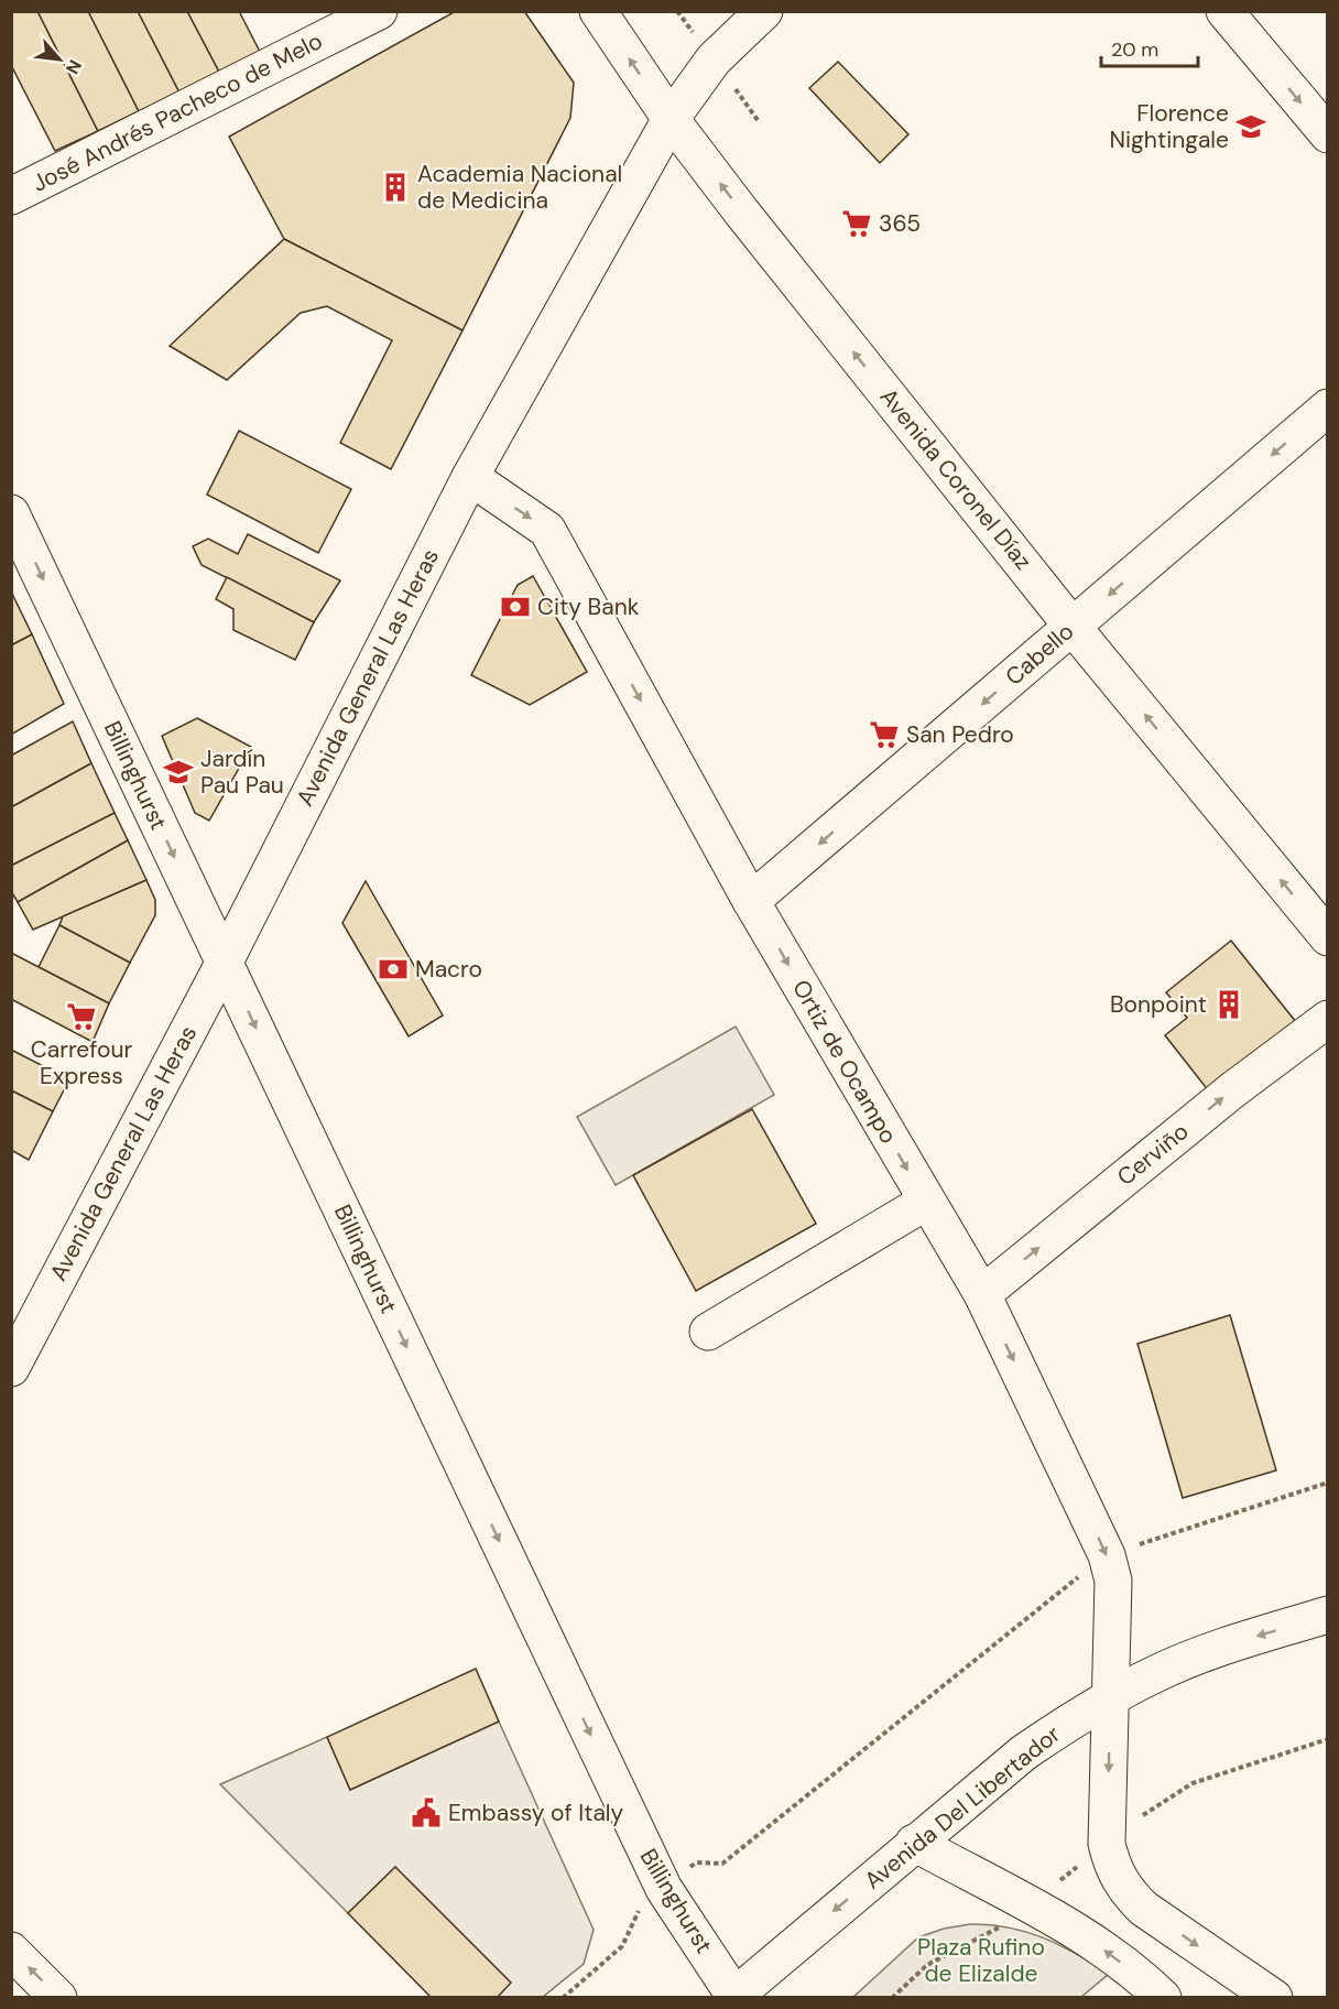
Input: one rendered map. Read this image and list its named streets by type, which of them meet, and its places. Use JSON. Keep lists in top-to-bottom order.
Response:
{
  "streets": {
    "street": [
      "José Andrés Pacheco de Melo",
      "Avenida Coronel Díaz",
      "Cabello",
      "Avenida General Las Heras",
      "Billinghurst",
      "Ortiz de Ocampo",
      "Cerviño",
      "Avenida Del Libertador"
    ]
  },
  "crossings": [
    ["Avenida Coronel Díaz", "Cabello"],
    ["Avenida Coronel Díaz", "Avenida General Las Heras"],
    ["Cabello", "Ortiz de Ocampo"],
    ["Avenida General Las Heras", "Billinghurst"],
    ["Avenida General Las Heras", "Ortiz de Ocampo"],
    ["Billinghurst", "Avenida Del Libertador"],
    ["Ortiz de Ocampo", "Cerviño"],
    ["Ortiz de Ocampo", "Avenida Del Libertador"]
  ],
  "one_way": [
    "Avenida Coronel Díaz",
    "Cabello",
    "Billinghurst",
    "Ortiz de Ocampo",
    "Cerviño",
    "Avenida Del Libertador"
  ],
  "parks": ["Plaza Rufino de Elizalde"],
  "places": {
    "school or university": ["Florence Nightingale", "Jardín Pau Pau"],
    "building": ["Academia Nacional de Medicina", "Bonpoint"],
    "supermarket": ["365", "San Pedro", "Carrefour Express"],
    "bank": ["City Bank", "Macro"],
    "public building": ["Embassy of Italy"]
  },
  "scale_bar": "20 m",
  "north": "bottom right"
}
